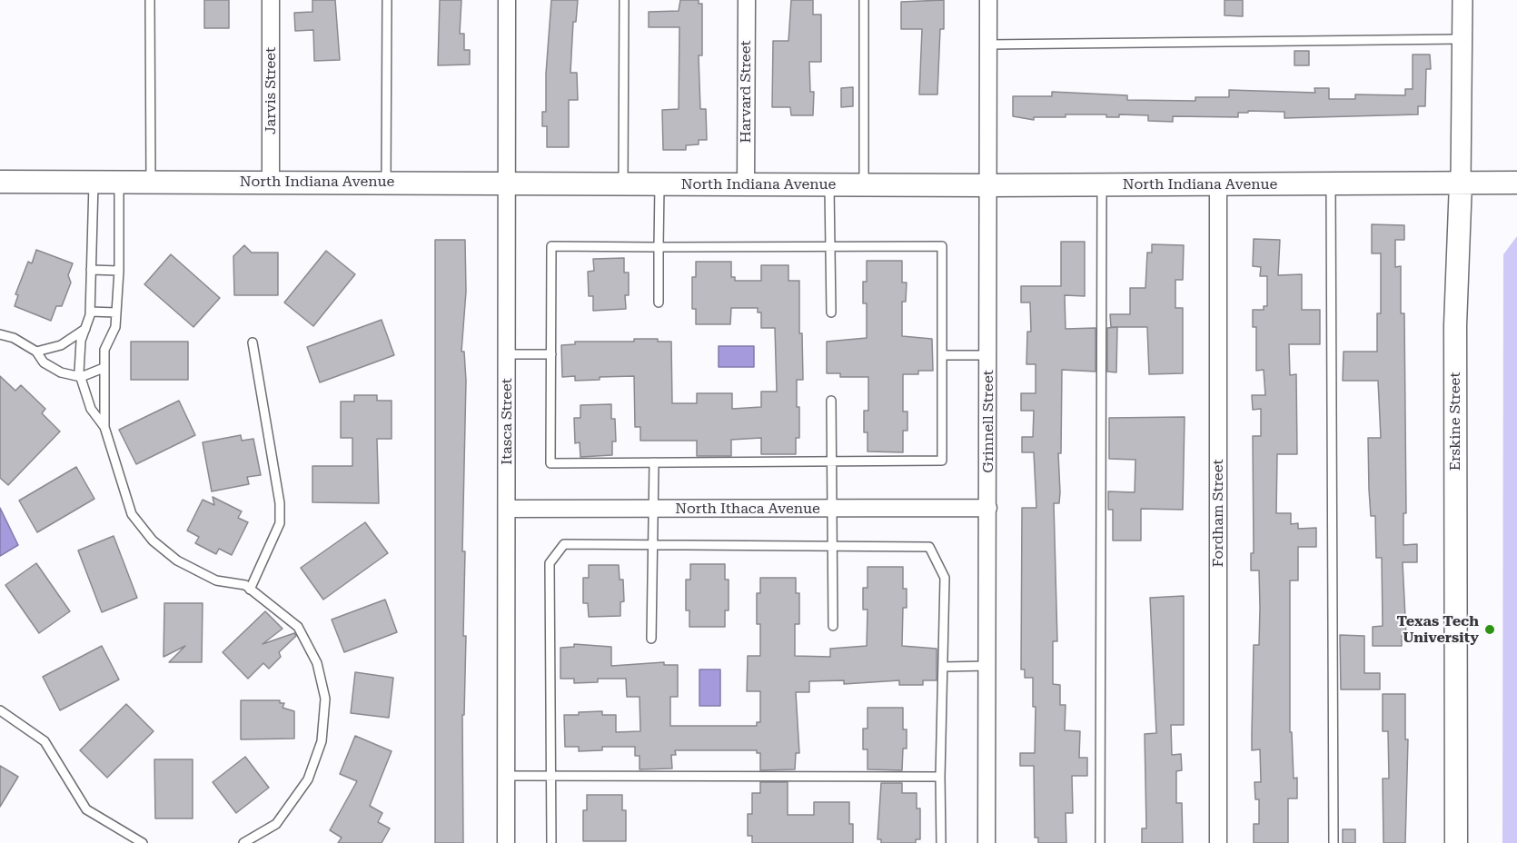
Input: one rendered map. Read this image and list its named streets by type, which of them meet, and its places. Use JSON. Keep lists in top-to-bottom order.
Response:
{
  "streets": {
    "main road": ["North Indiana Avenue", "Erskine Street"],
    "street": [
      "Jarvis Street",
      "Harvard Street",
      "Itasca Street",
      "Grinnell Street",
      "North Ithaca Avenue",
      "Fordham Street"
    ]
  },
  "crossings": [
    ["Jarvis Street", "North Indiana Avenue"],
    ["Harvard Street", "North Indiana Avenue"],
    ["North Indiana Avenue", "Itasca Street"],
    ["North Indiana Avenue", "Grinnell Street"],
    ["North Indiana Avenue", "Erskine Street"],
    ["North Indiana Avenue", "Fordham Street"],
    ["Itasca Street", "North Ithaca Avenue"],
    ["Grinnell Street", "North Ithaca Avenue"]
  ],
  "places": ["Texas Tech University"]
}
